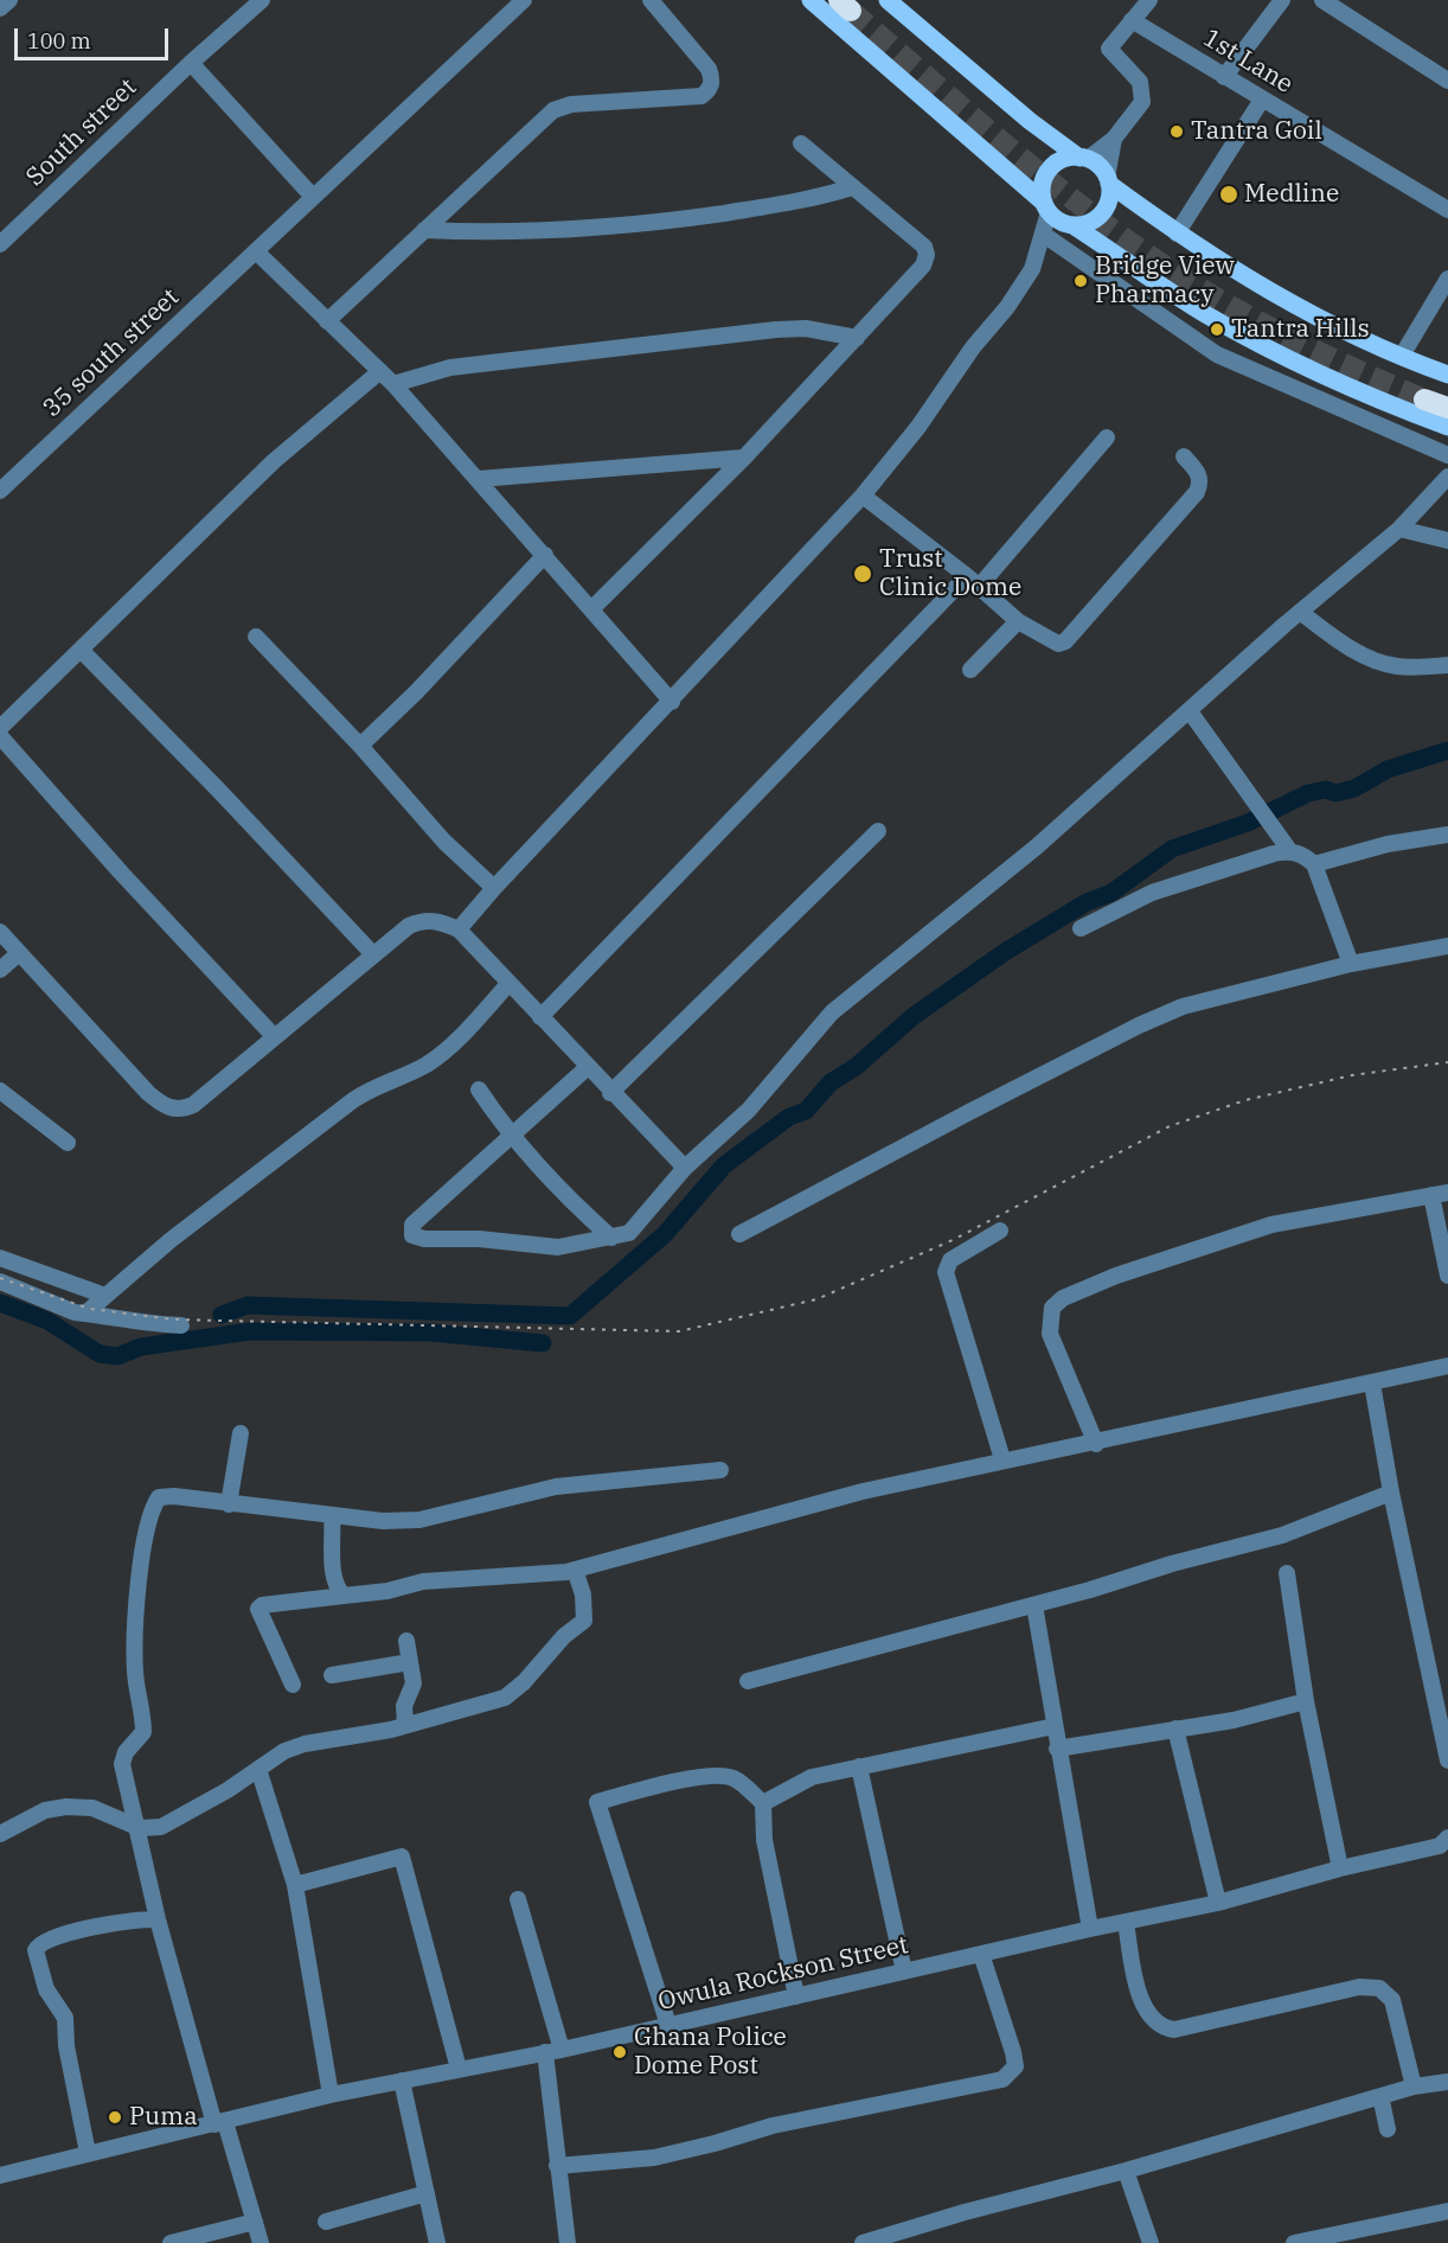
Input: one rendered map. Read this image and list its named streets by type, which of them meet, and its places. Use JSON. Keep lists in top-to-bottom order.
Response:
{
  "streets": {
    "street": [
      "1st Lane",
      "South street",
      "35 south street",
      "Owula Rockson Street"
    ]
  },
  "places": [
    "Tantra Goil",
    "Medline",
    "Bridge View Pharmacy",
    "Tantra Hills",
    "Trust Clinic Dome",
    "Ghana Police Dome Post",
    "Puma"
  ],
  "scale_bar": "100 m"
}
